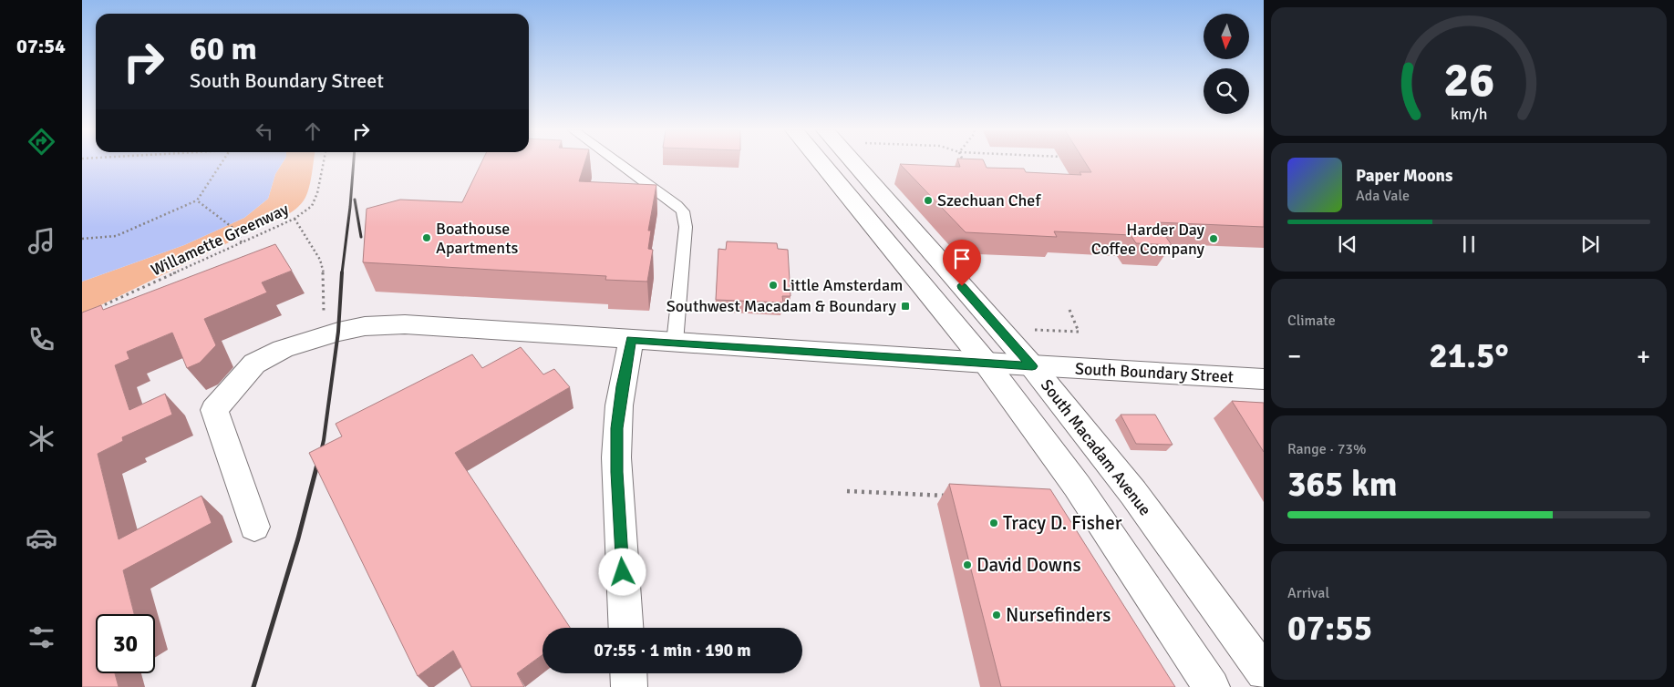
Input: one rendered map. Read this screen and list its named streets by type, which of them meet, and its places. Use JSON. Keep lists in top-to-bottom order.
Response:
{
  "streets": {
    "street": ["South Boundary Street", "South Macadam Avenue"],
    "path": ["Willamette Greenway"]
  },
  "crossings": [
    ["South Boundary Street", "South Macadam Avenue"]
  ],
  "places": {
    "other": [
      "Szechuan Chef",
      "Boathouse Apartments",
      "Harder Day Coffee Company",
      "Little Amsterdam",
      "Tracy D. Fisher",
      "David Downs",
      "Nursefinders"
    ],
    "transit": ["Southwest Macadam & Boundary"]
  },
  "north": "bottom",
  "page": {
    "tabs": "07:54",
    "turn": ["60 m", "South Boundary Street"],
    "song": ["Paper Moons", "Ada Vale"],
    "tile": [
      "Climate",
      ["Range · 73%", "365 km"],
      ["Arrival", "07:55"]
    ],
    "heat": ["−", "21.5°", "+"],
    "limit": "30",
    "trip": "07:55 · 1 min · 190 m",
    "gauge": ["26", "km/h"]
  }
}
